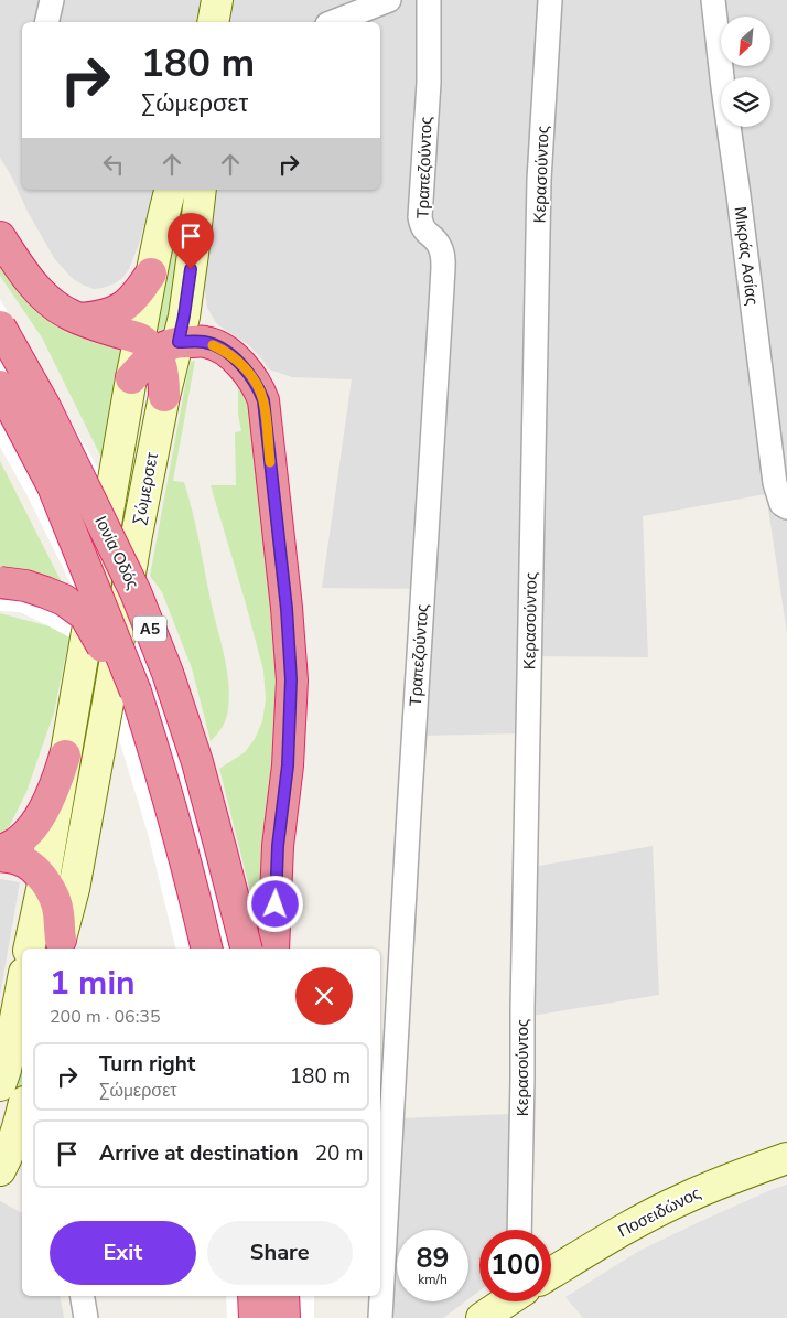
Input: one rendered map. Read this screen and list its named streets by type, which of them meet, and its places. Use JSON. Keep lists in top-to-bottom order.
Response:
{
  "streets": {
    "highway": ["Ιονία Οδός", "Α5"],
    "street": [
      "Τραπεζούντος",
      "Κερασούντος",
      "Μικράς Ασίας",
      "Σώμερσετ",
      "Ποσειδώνος"
    ]
  },
  "north": "bottom left",
  "page": {
    "turn": ["180 m", "Σώμερσετ"],
    "heading": ["1 min", "200 m · 06:35"],
    "list": [
      {
        "name": "Turn right",
        "note": "Σώμερσετ",
        "value": "180 m"
      },
      {
        "name": "Arrive at destination",
        "value": "20 m"
      }
    ],
    "buttons": ["Exit", "Share"],
    "speed": "89 km/h",
    "limit": "100"
  }
}
